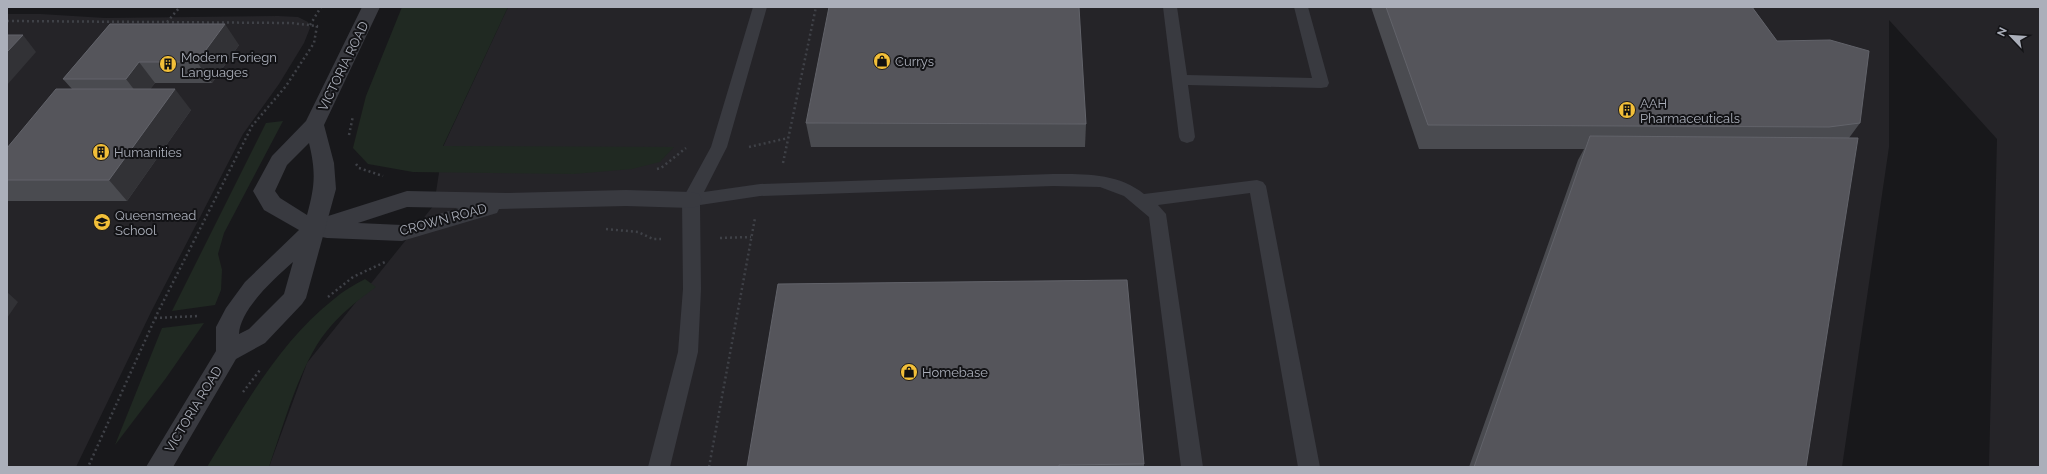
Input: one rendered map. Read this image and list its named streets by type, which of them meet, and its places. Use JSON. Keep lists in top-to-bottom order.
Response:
{
  "streets": {
    "street": ["VICTORIA ROAD", "CROWN ROAD"]
  },
  "crossings": [
    ["VICTORIA ROAD", "CROWN ROAD"]
  ],
  "places": {
    "shop": ["Currys", "Homebase"],
    "building": ["Modern Foriegn Languages", "AAH Pharmaceuticals", "Humanities"],
    "school or university": ["Queensmead School"]
  },
  "north": "top left"
}
